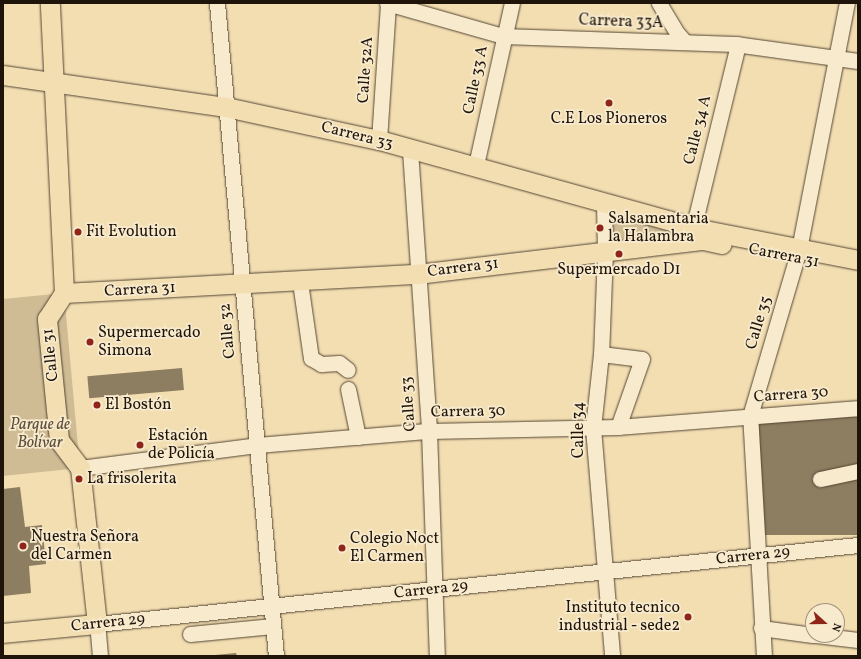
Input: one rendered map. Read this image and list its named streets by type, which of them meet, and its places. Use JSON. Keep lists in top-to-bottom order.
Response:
{
  "streets": {
    "main road": [
      "Carrera 33",
      "Carrera 31",
      "Calle 31",
      "Carrera 29"
    ],
    "street": [
      "Carrera 33A",
      "Calle 32A",
      "Calle 33 A",
      "Calle 34 A",
      "Calle 35",
      "Calle 32",
      "Carrera 30",
      "Calle 33",
      "Calle 34"
    ]
  },
  "crossings": [
    ["Carrera 33A", "Calle 32A"],
    ["Carrera 33A", "Calle 33 A"],
    ["Carrera 33A", "Calle 34 A"],
    ["Carrera 33A", "Calle 35"],
    ["Calle 32A", "Carrera 33"],
    ["Calle 33 A", "Carrera 33"],
    ["Calle 34 A", "Carrera 33"],
    ["Calle 34 A", "Carrera 31"],
    ["Carrera 33", "Carrera 31"],
    ["Carrera 33", "Calle 32"],
    ["Carrera 33", "Calle 33"],
    ["Carrera 33", "Calle 34"],
    ["Carrera 31", "Calle 35"],
    ["Carrera 31", "Calle 32"],
    ["Carrera 31", "Calle 31"],
    ["Carrera 31", "Calle 33"],
    ["Carrera 31", "Calle 34"],
    ["Calle 35", "Carrera 30"],
    ["Calle 35", "Carrera 29"],
    ["Calle 32", "Carrera 30"],
    ["Calle 32", "Carrera 29"],
    ["Calle 31", "Carrera 30"],
    ["Carrera 30", "Calle 33"],
    ["Carrera 30", "Calle 34"],
    ["Calle 33", "Carrera 29"],
    ["Calle 34", "Carrera 29"]
  ],
  "parks": ["Parque de Bolívar"],
  "places": [
    "C.E Los Pioneros",
    "Salsamentaria la Halambra",
    "Fit Evolution",
    "Supermercado D1",
    "Supermercado Simona",
    "El Bostón",
    "Estación de Policía",
    "La frisolerita",
    "Nuestra Señora del Carmen",
    "Colegio Noct El Carmen",
    "Instituto tecnico industrial - sede2"
  ],
  "north": "right"
}
